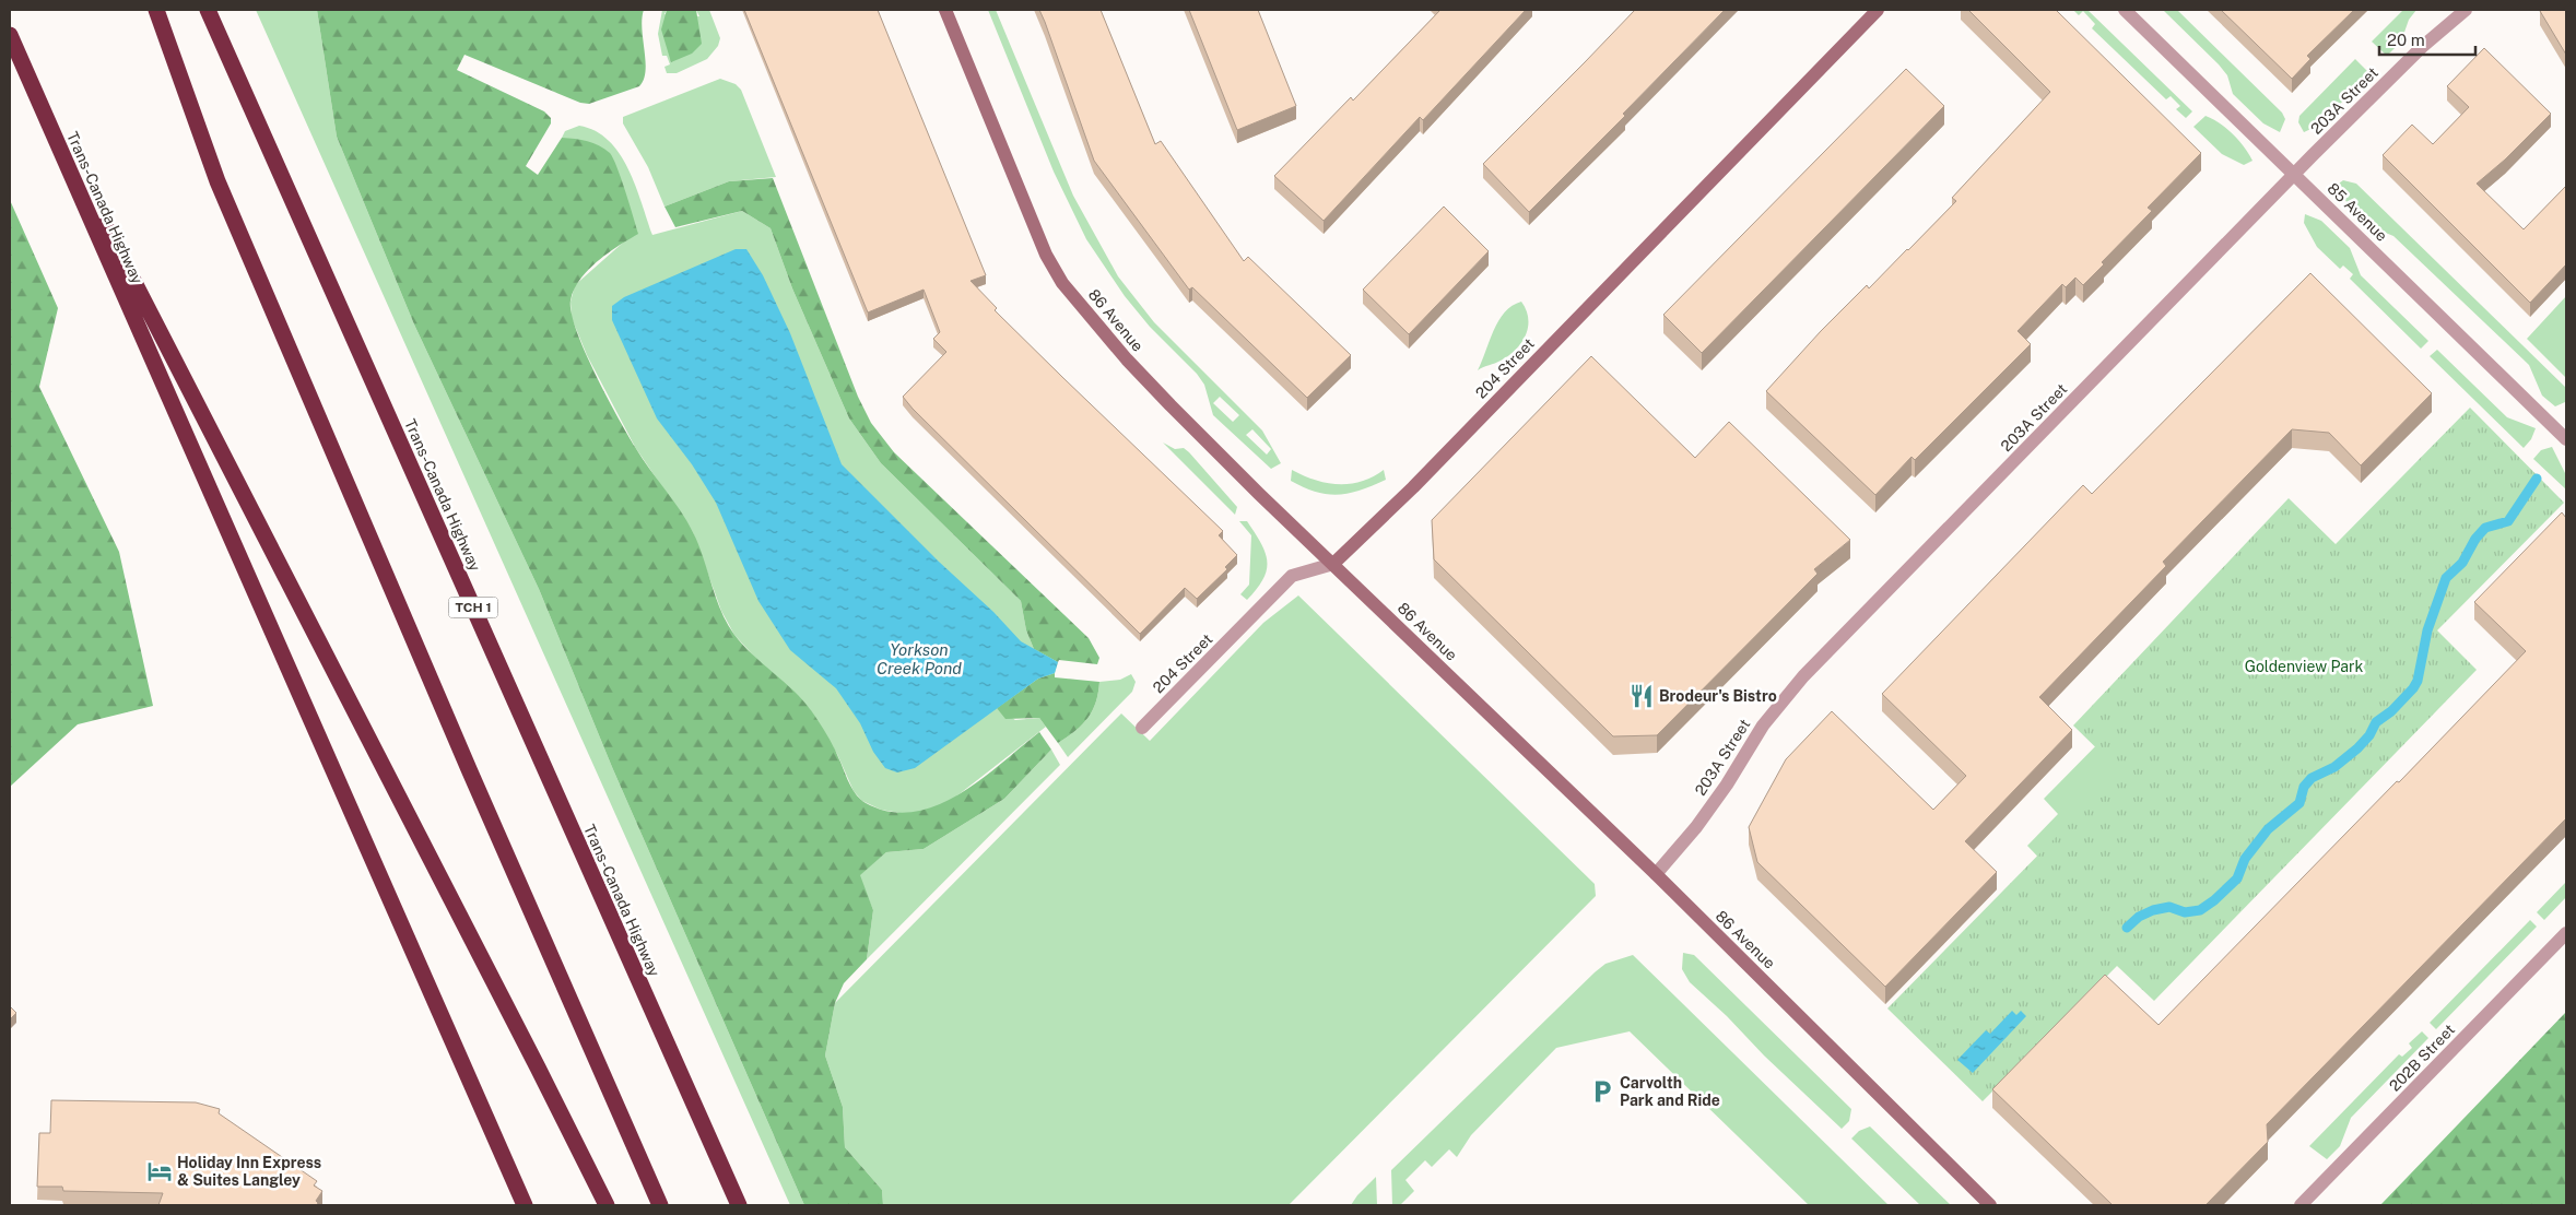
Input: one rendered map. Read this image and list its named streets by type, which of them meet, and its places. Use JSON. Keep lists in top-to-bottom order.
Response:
{
  "streets": {
    "highway": ["Trans-Canada Highway", "TCH 1"],
    "street": [
      "203A Street",
      "85 Avenue",
      "86 Avenue",
      "204 Street",
      "202B Street"
    ]
  },
  "crossings": [
    ["203A Street", "85 Avenue"],
    ["203A Street", "86 Avenue"],
    ["86 Avenue", "204 Street"]
  ],
  "water": ["Yorkson Creek Pond"],
  "parks": ["Goldenview Park"],
  "places": {
    "restaurant": ["Brodeur's Bistro"],
    "parking": ["Carvolth Park and Ride"],
    "hotel": ["Holiday Inn Express & Suites Langley"]
  },
  "scale_bar": "20 m"
}
